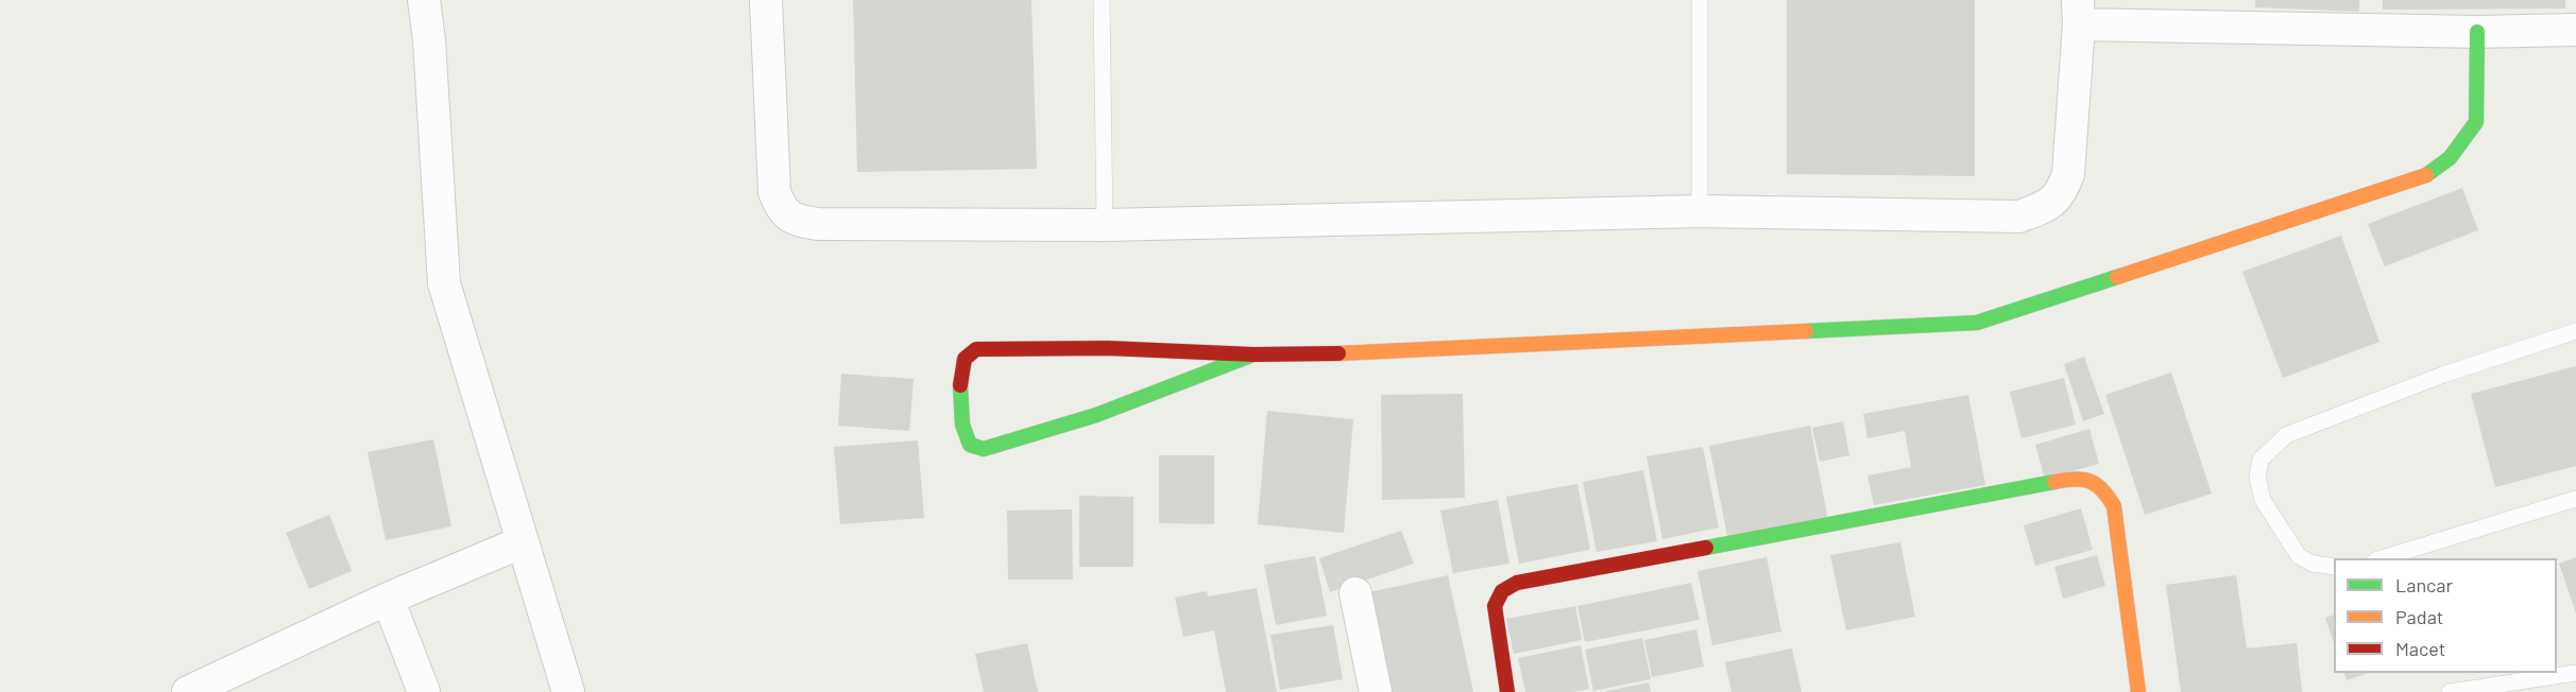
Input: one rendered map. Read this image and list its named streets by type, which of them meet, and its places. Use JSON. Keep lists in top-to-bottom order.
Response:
{
  "legend": ["Lancar", "Padat", "Macet"]
}
